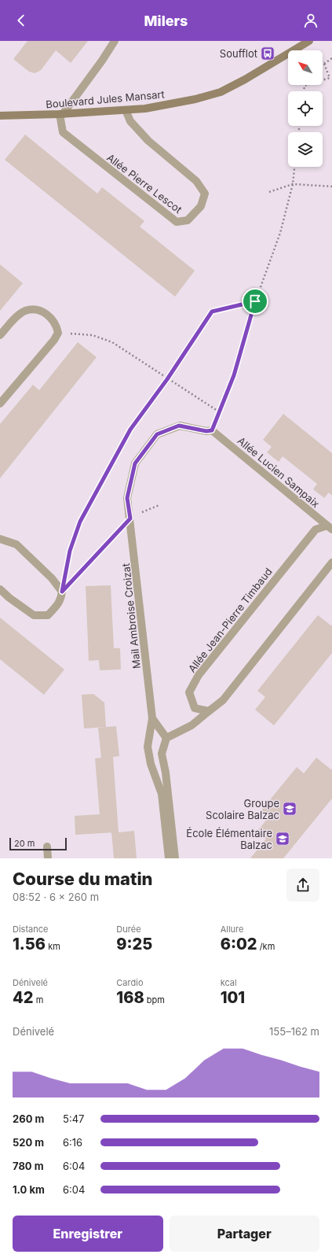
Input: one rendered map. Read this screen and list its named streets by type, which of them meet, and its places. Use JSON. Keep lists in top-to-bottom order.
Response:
{
  "streets": {
    "street": [
      "Boulevard Jules Mansart",
      "Allée Pierre Lescot",
      "Allée Lucien Sampaix",
      "Mail Ambroise Croizat",
      "Allée Jean-Pierre Timbaud"
    ]
  },
  "crossings": [
    ["Boulevard Jules Mansart", "Allée Pierre Lescot"],
    ["Allée Lucien Sampaix", "Mail Ambroise Croizat"],
    ["Allée Lucien Sampaix", "Allée Jean-Pierre Timbaud"]
  ],
  "places": {
    "bus stop": ["Soufflot"],
    "school or university": ["Groupe Scolaire Balzac", "École Élémentaire Balzac"]
  },
  "scale_bar": "20 m",
  "north": "top left",
  "page": {
    "header": "Milers",
    "scale": "20 m",
    "heading": ["Course du matin", "08:52 · 6 × 260 m"],
    "stats": [
      ["Distance", "1.56 km"],
      ["Durée", "9:25"],
      ["Allure", "6:02 /km"],
      ["Dénivelé", "42 m"],
      ["Cardio", "168 bpm"],
      ["kcal", "101"]
    ],
    "chart": ["Dénivelé", "155–162 m"],
    "list": [
      {
        "name": "260 m",
        "note": "5:47"
      },
      {
        "name": "520 m",
        "note": "6:16"
      },
      {
        "name": "780 m",
        "note": "6:04"
      },
      {
        "name": "1.0 km",
        "note": "6:04"
      }
    ],
    "buttons": ["Enregistrer", "Partager"]
  }
}
